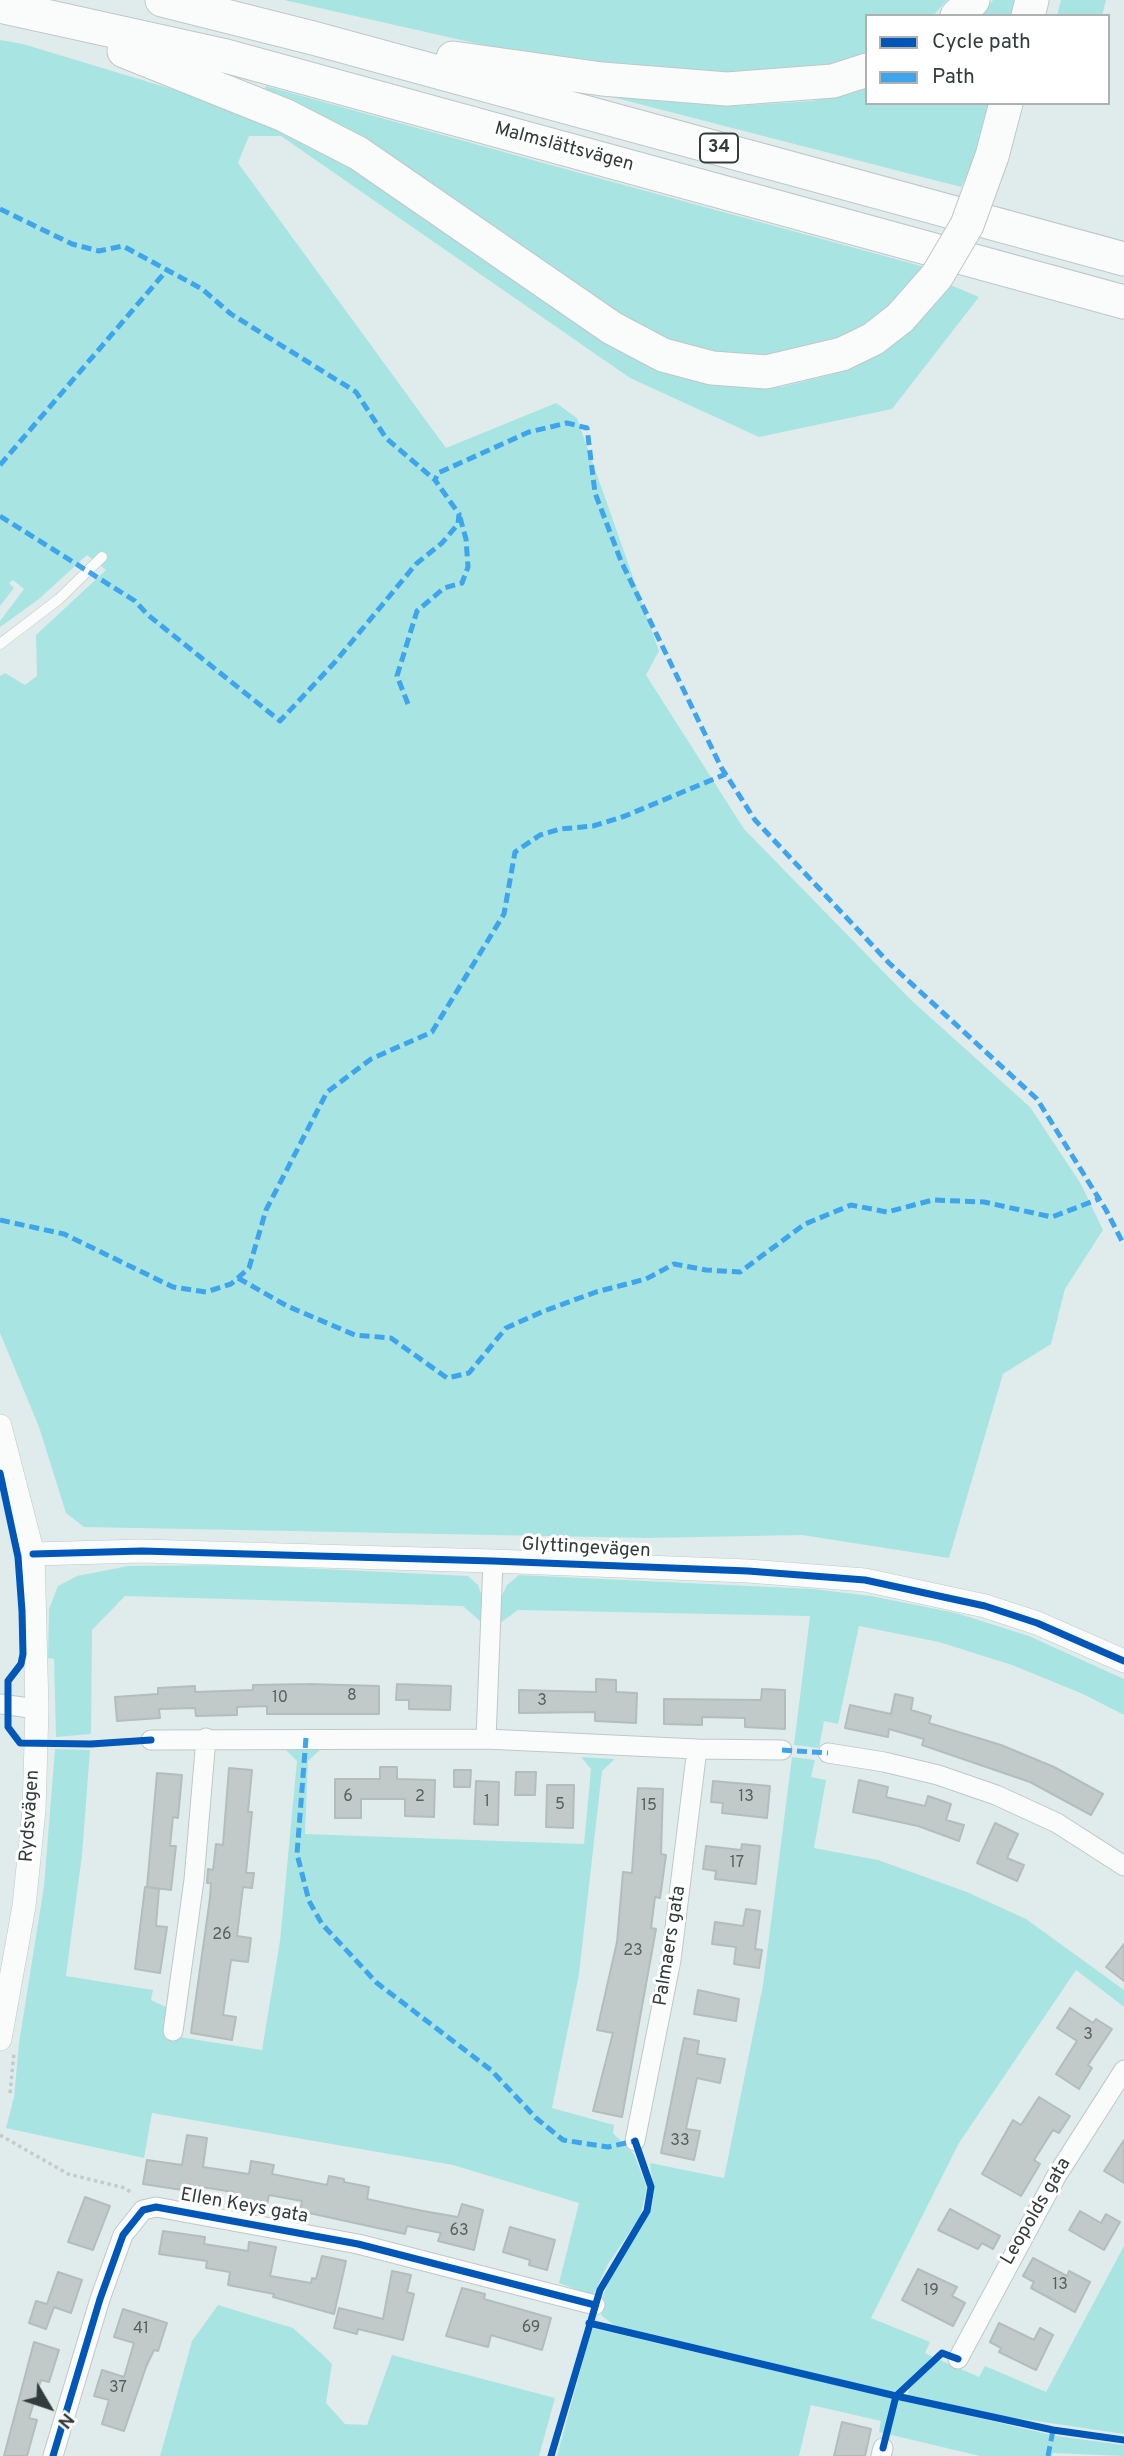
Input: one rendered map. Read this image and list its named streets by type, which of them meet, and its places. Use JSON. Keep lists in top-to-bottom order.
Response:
{
  "streets": {
    "highway": ["Malmslättsvägen", "34"],
    "street": [
      "Glyttingevägen",
      "Rydsvägen",
      "Palmaers gata",
      "Ellen Keys gata",
      "Leopolds gata"
    ]
  },
  "crossings": [
    ["Glyttingevägen", "Rydsvägen"]
  ],
  "house_numbers": [
    "8",
    "10",
    "3",
    "6",
    "2",
    "13",
    "1",
    "5",
    "15",
    "17",
    "26",
    "23",
    "3",
    "33",
    "63",
    "13",
    "19",
    "69",
    "41",
    "37"
  ],
  "legend": ["Cycle path", "Path"],
  "north": "bottom right"
}
